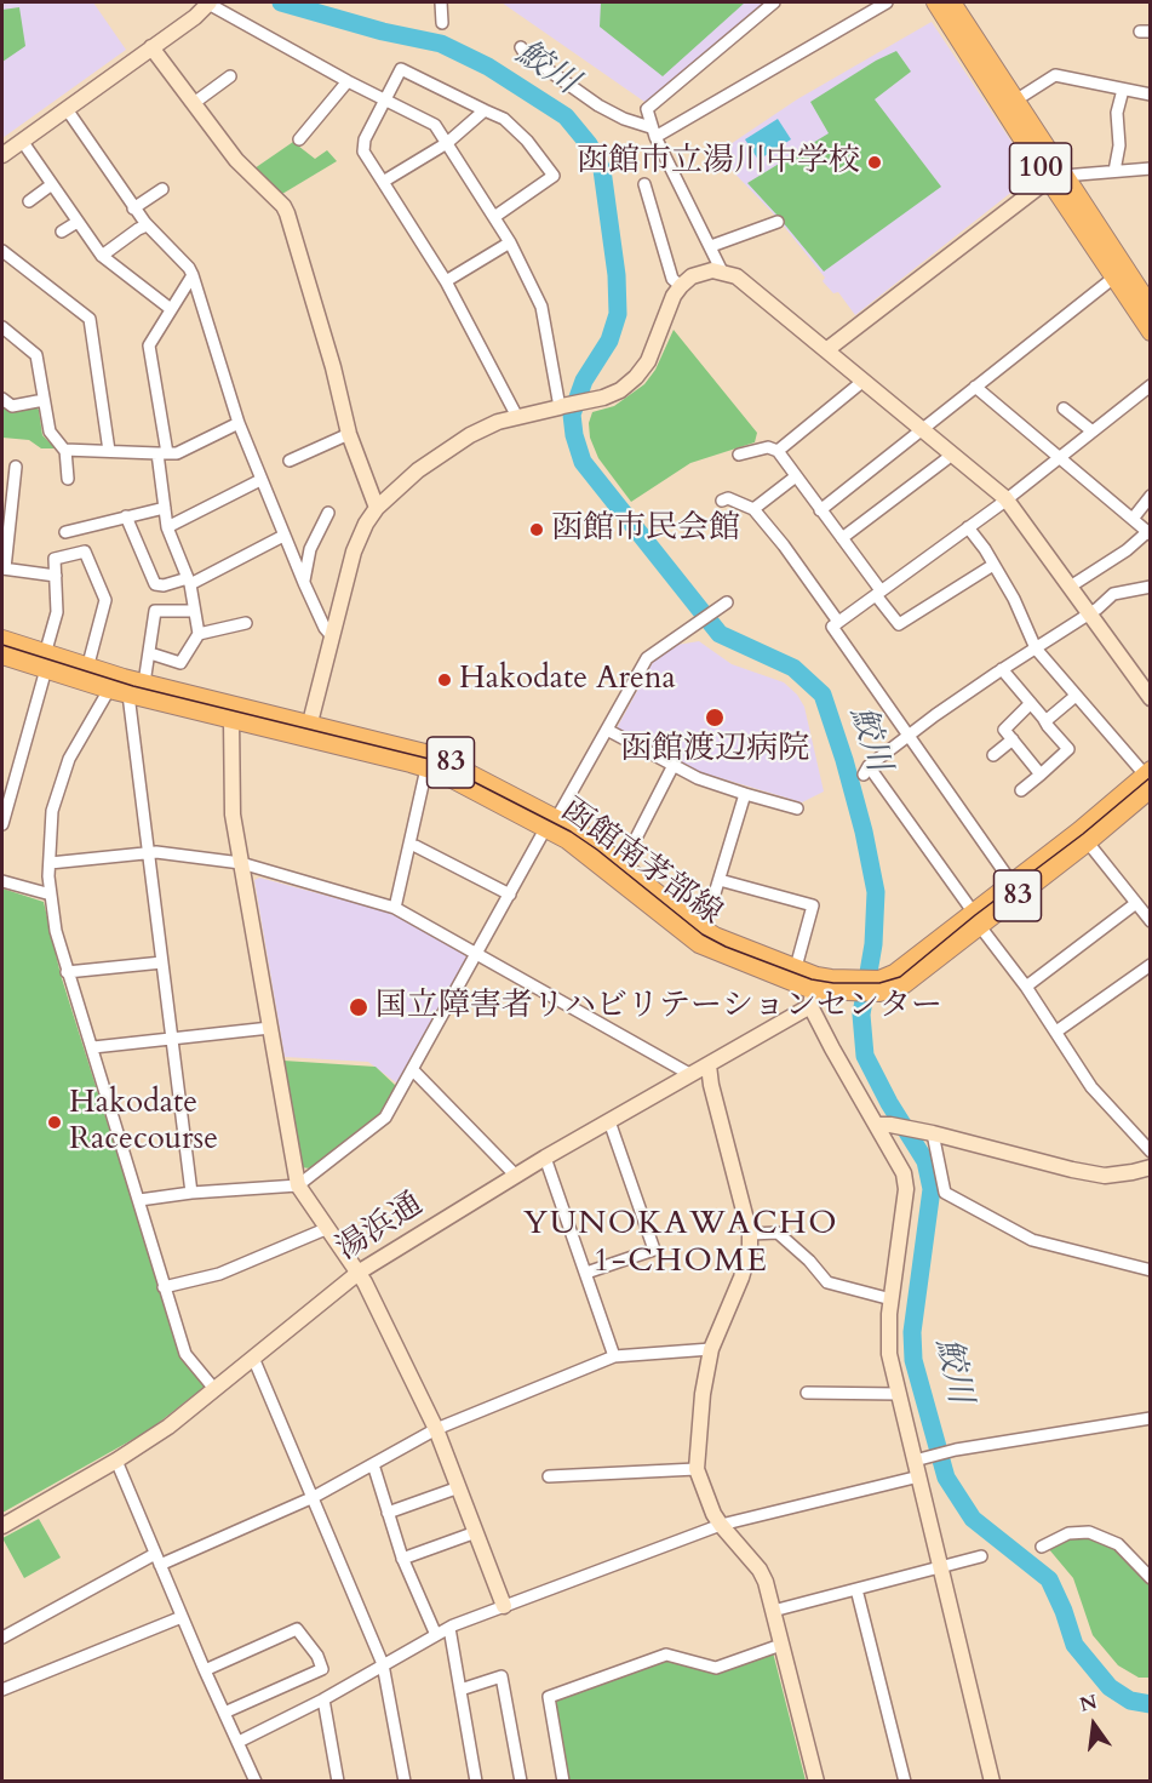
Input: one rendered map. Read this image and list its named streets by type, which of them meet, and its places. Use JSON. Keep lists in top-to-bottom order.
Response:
{
  "streets": {
    "main road": ["100", "83", "函館南茅部線"],
    "street": ["湯浜通"]
  },
  "crossings": [
    ["83", "函館南茅部線"],
    ["83", "湯浜通"],
    ["函館南茅部線", "湯浜通"]
  ],
  "districts": ["YUNOKAWACHO 1-CHOME"],
  "water": ["鮫川"],
  "places": [
    "函館市立湯川中学校",
    "函館市民会館",
    "Hakodate Arena",
    "函館渡辺病院",
    "国立障害者リハビリテーションセンター",
    "Hakodate Racecourse"
  ],
  "north": "top"
}
